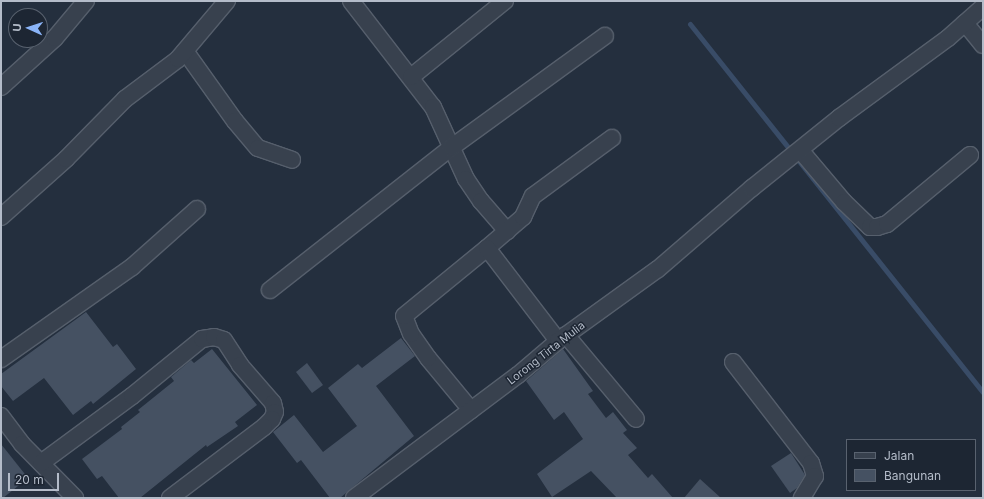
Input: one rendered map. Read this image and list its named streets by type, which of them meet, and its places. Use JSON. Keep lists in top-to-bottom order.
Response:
{
  "streets": {
    "street": ["Lorong Tirta Mulia"]
  },
  "legend": ["Jalan", "Bangunan"],
  "scale_bar": "20 m",
  "north": "left"
}
